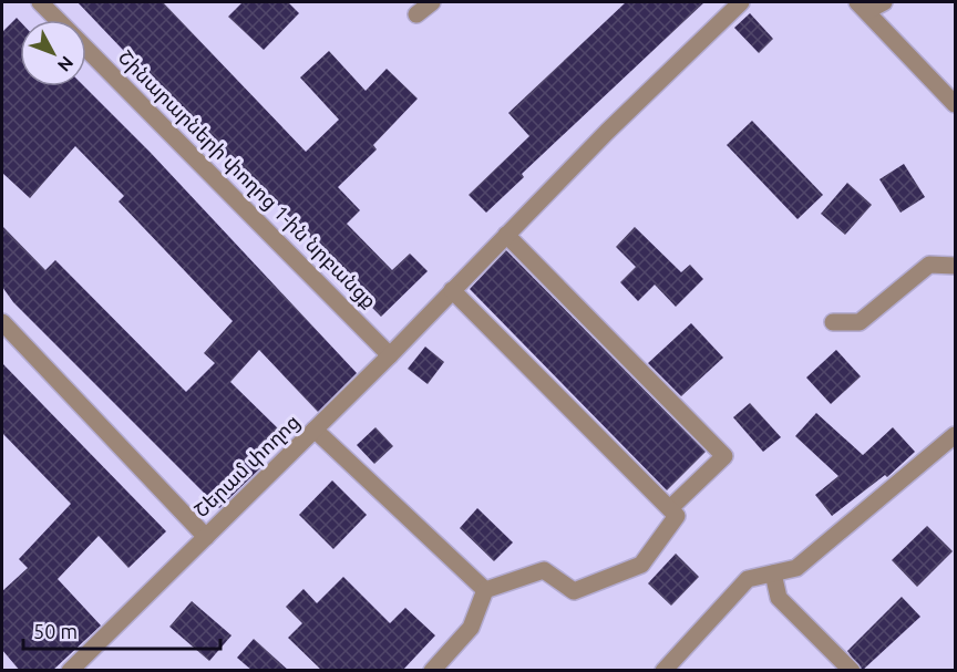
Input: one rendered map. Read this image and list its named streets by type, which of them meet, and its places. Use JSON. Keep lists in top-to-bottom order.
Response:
{
  "streets": {
    "street": ["Շինարարների փողոց 1-ին նրբանցք", "Շերամ փողոց"]
  },
  "crossings": [
    ["Շինարարների փողոց 1-ին նրբանցք", "Շերամ փողոց"]
  ],
  "scale_bar": "50 m",
  "north": "bottom right"
}
